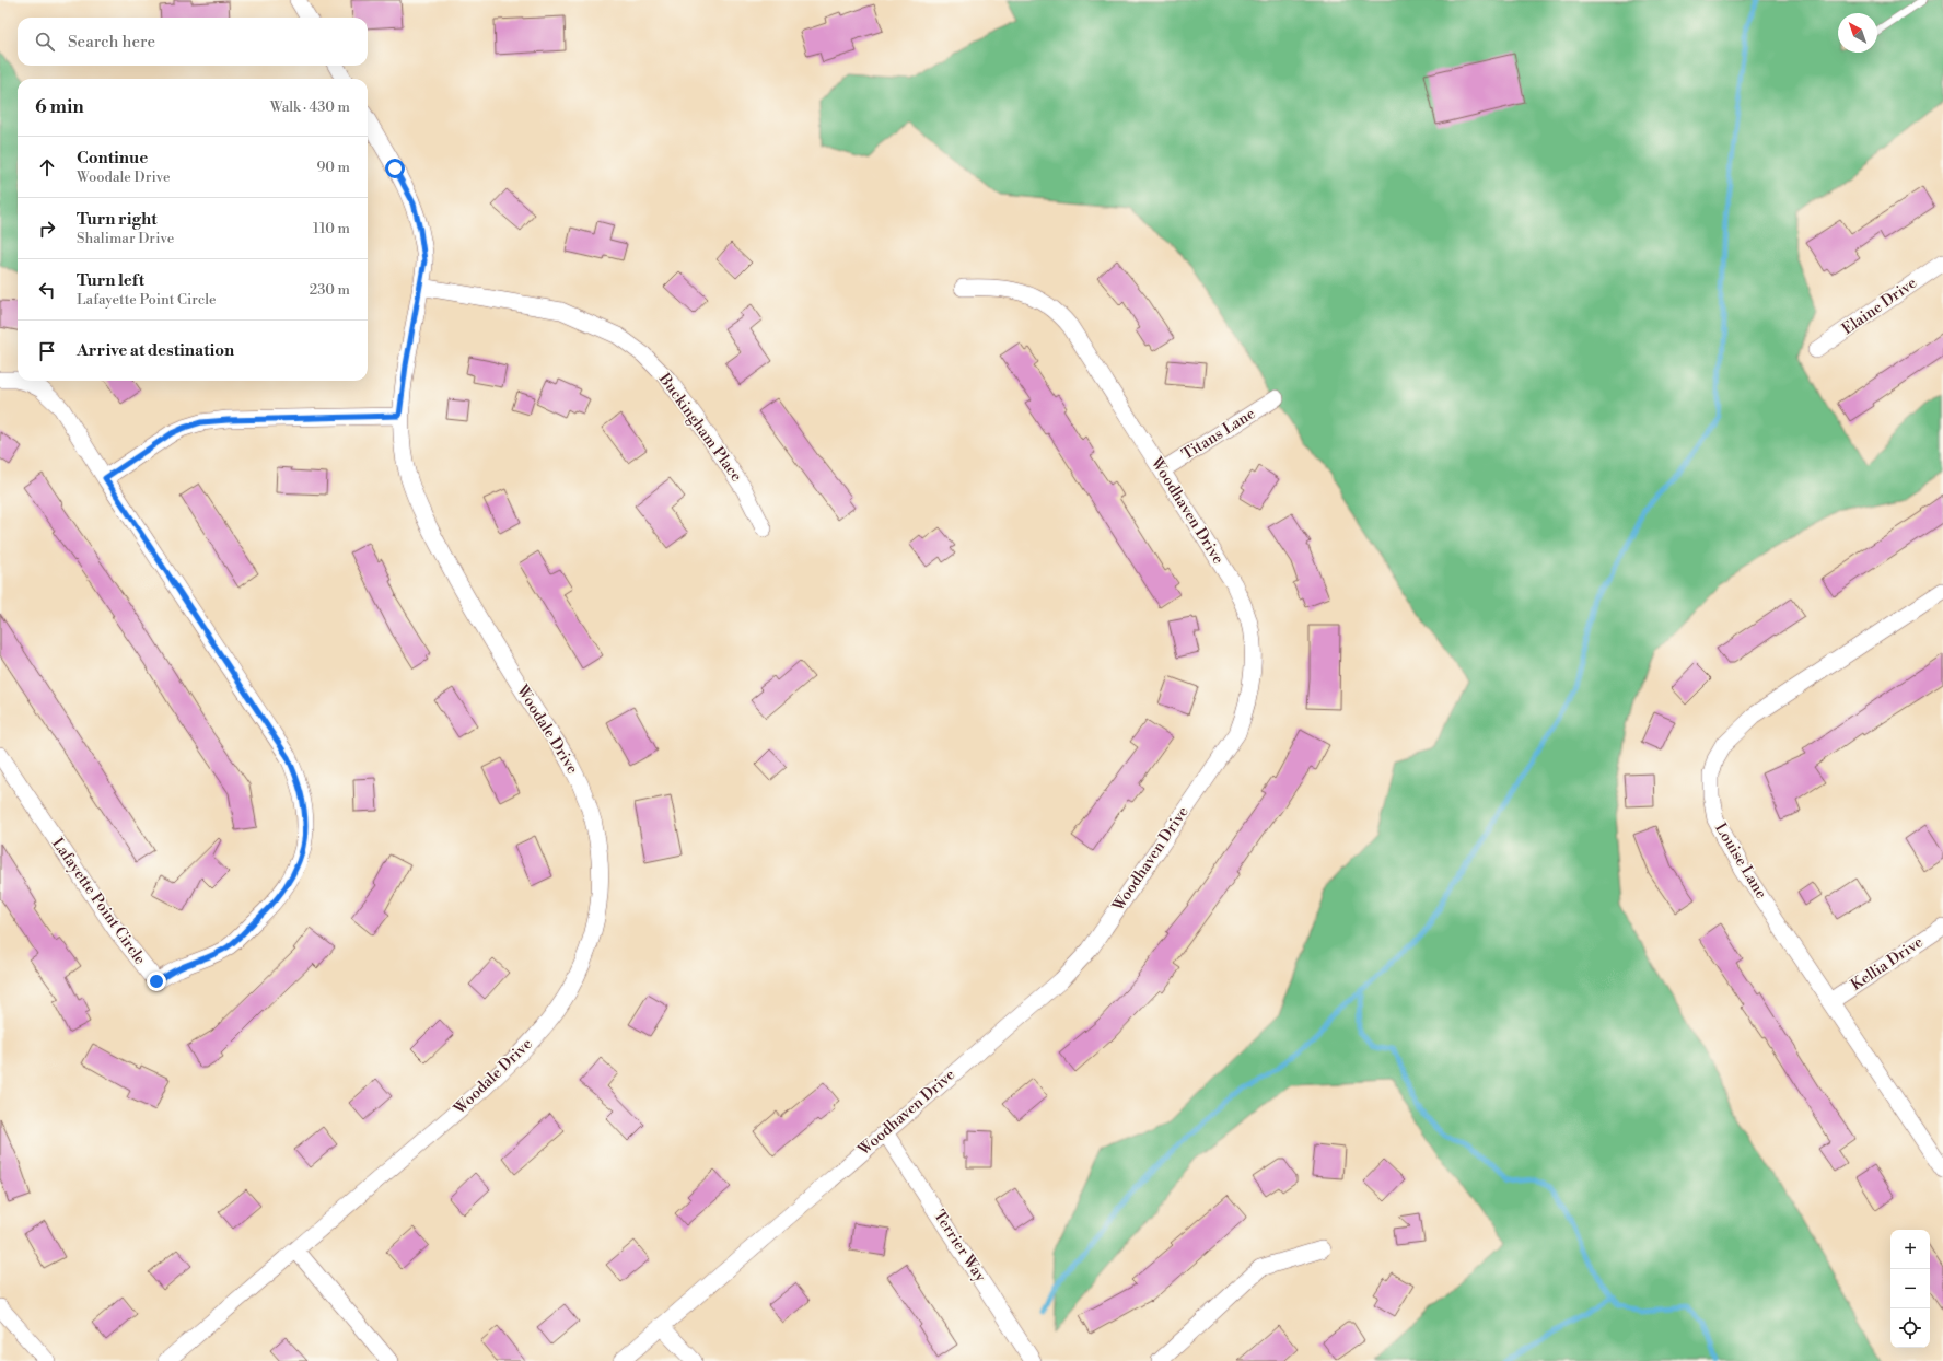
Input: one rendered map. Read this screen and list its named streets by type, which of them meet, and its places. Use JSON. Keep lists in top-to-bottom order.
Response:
{
  "streets": {
    "street": [
      "Elaine Drive",
      "Buckingham Place",
      "Titans Lane",
      "Woodhaven Drive",
      "Woodale Drive",
      "Louise Lane",
      "Lafayette Point Circle",
      "Kellia Drive",
      "Terrier Way"
    ]
  },
  "crossings": [
    ["Buckingham Place", "Woodale Drive"],
    ["Titans Lane", "Woodhaven Drive"],
    ["Woodhaven Drive", "Terrier Way"],
    ["Louise Lane", "Kellia Drive"]
  ],
  "north": "top left",
  "page": {
    "search": "Search here",
    "heading": ["6 min", "Walk · 430 m"],
    "list": [
      ["Continue", "Woodale Drive", "90 m"],
      ["Turn right", "Shalimar Drive", "110 m"],
      ["Turn left", "Lafayette Point Circle", "230 m"],
      "Arrive at destination"
    ],
    "map_buttons": ["+", "−"]
  }
}
